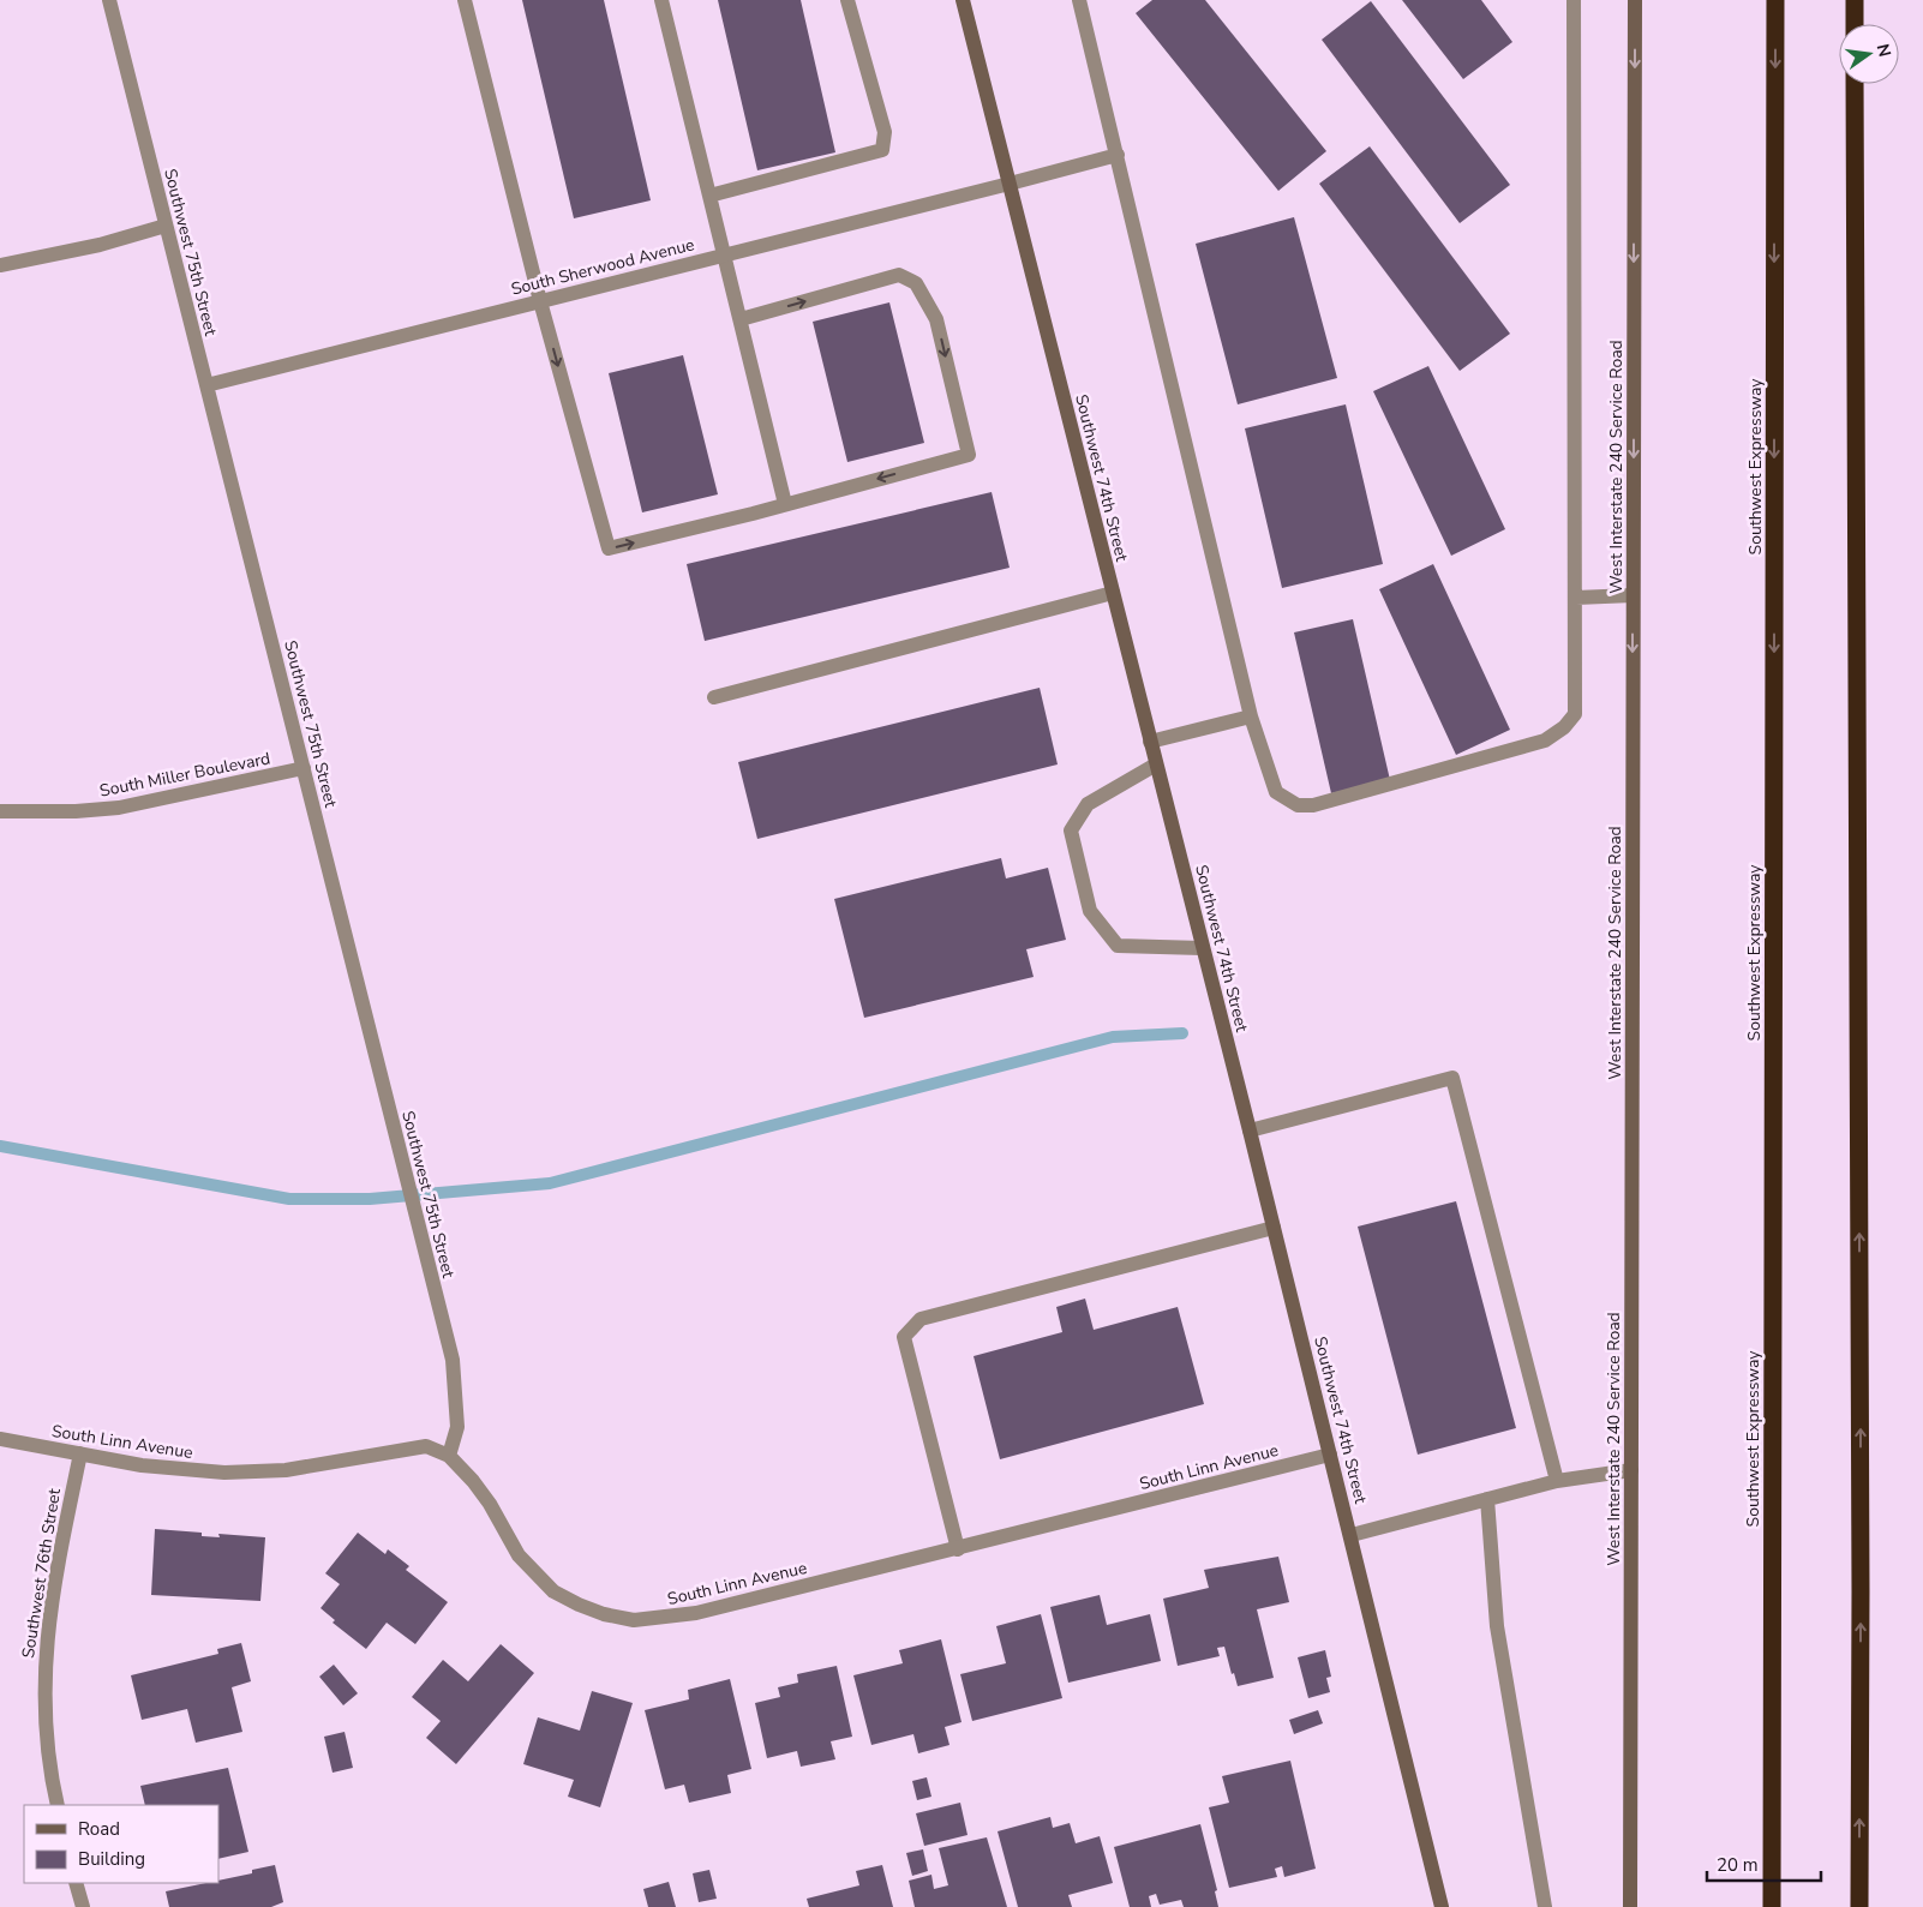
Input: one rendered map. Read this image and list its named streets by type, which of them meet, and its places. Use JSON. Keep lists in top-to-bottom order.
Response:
{
  "streets": {
    "highway": ["Southwest Expressway"],
    "main road": ["West Interstate 240 Service Road", "Southwest 74th Street"],
    "street": [
      "Southwest 75th Street",
      "South Sherwood Avenue",
      "South Miller Boulevard",
      "South Linn Avenue",
      "Southwest 76th Street"
    ]
  },
  "crossings": [
    ["Southwest 75th Street", "South Sherwood Avenue"],
    ["Southwest 75th Street", "South Miller Boulevard"],
    ["Southwest 75th Street", "South Linn Avenue"],
    ["South Sherwood Avenue", "Southwest 74th Street"],
    ["Southwest 74th Street", "South Linn Avenue"],
    ["South Linn Avenue", "Southwest 76th Street"]
  ],
  "one_way": ["West Interstate 240 Service Road"],
  "legend": ["Road", "Building"],
  "scale_bar": "20 m",
  "north": "right"
}
